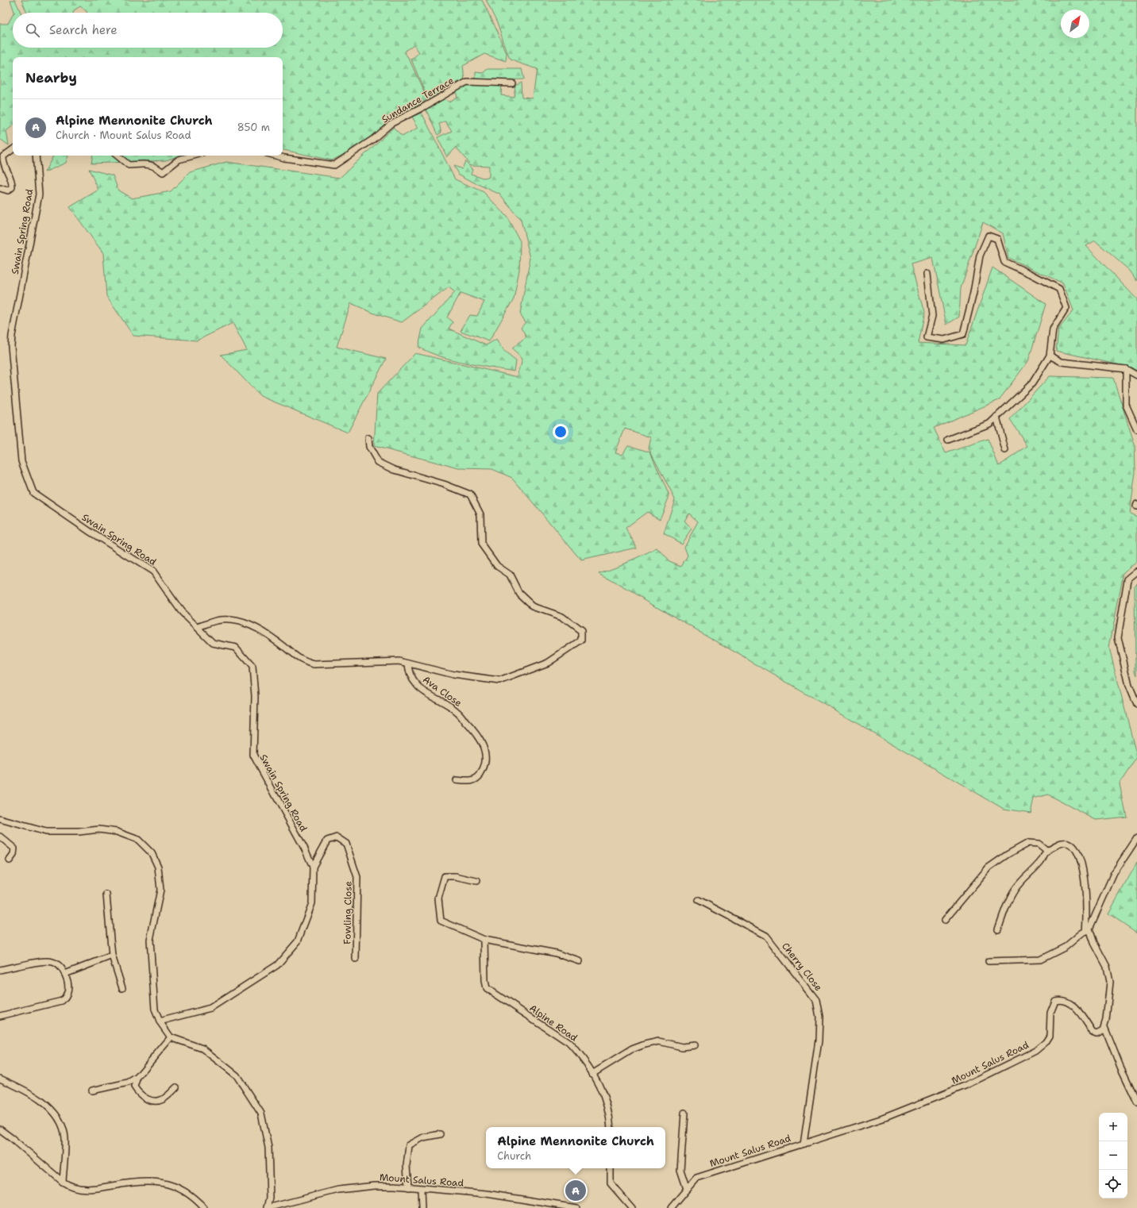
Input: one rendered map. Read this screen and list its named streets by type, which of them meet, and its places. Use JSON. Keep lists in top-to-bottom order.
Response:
{
  "streets": {
    "street": [
      "Sundance Terrace",
      "Swain Spring Road",
      "Ava Close",
      "Fowling Close",
      "Cherry Close",
      "Alpine Road",
      "Mount Salus Road"
    ]
  },
  "crossings": [
    ["Swain Spring Road", "Fowling Close"],
    ["Cherry Close", "Mount Salus Road"]
  ],
  "north": "top right",
  "page": {
    "search": "Search here",
    "heading": "Nearby",
    "list": [
      {
        "mark": "A",
        "name": "Alpine Mennonite Church",
        "note": "Church · Mount Salus Road",
        "value": "850 m"
      }
    ],
    "map_buttons": ["+", "−"],
    "popup": ["Alpine Mennonite Church", "Church"],
    "pins": "A"
  }
}
